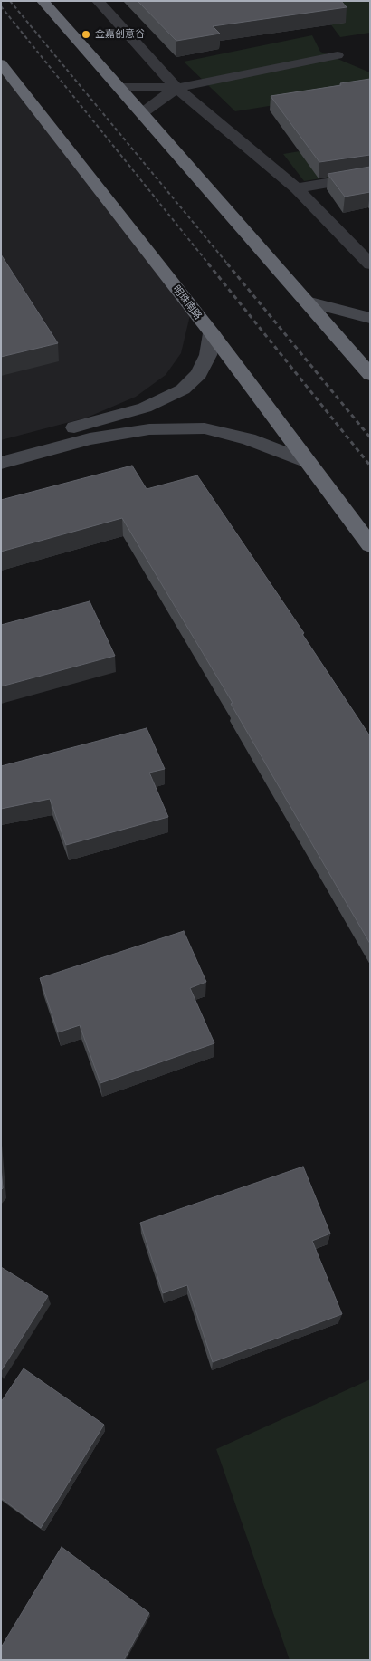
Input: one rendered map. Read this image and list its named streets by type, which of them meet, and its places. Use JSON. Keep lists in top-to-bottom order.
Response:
{
  "streets": {
    "highway": ["明珠南路"]
  },
  "places": ["金嘉创意谷"]
}
